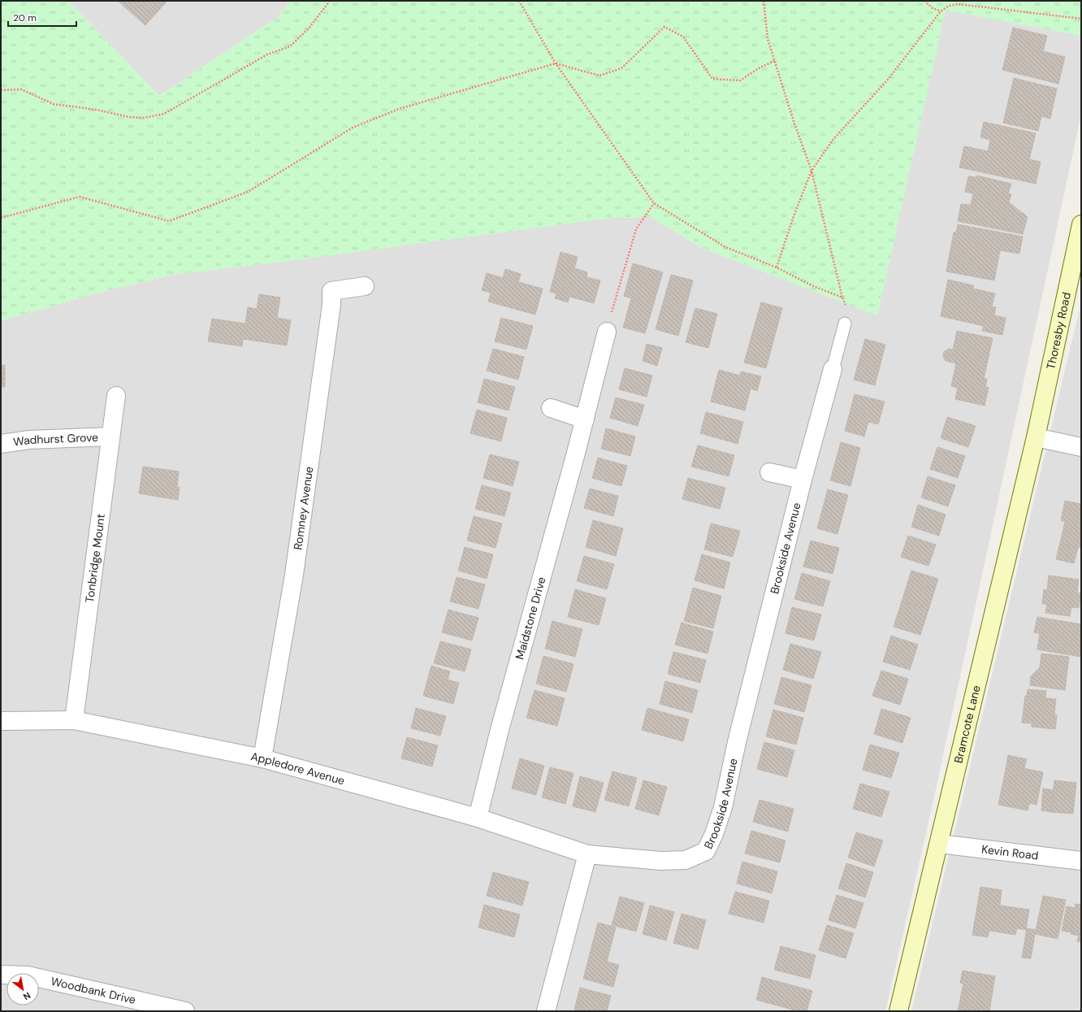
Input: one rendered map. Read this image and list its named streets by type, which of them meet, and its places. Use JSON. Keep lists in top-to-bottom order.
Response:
{
  "streets": {
    "street": [
      "Thoresby Road",
      "Wadhurst Grove",
      "Romney Avenue",
      "Brookside Avenue",
      "Tonbridge Mount",
      "Maidstone Drive",
      "Bramcote Lane",
      "Appledore Avenue",
      "Kevin Road",
      "Woodbank Drive"
    ]
  },
  "crossings": [
    ["Thoresby Road", "Bramcote Lane"],
    ["Wadhurst Grove", "Tonbridge Mount"],
    ["Romney Avenue", "Appledore Avenue"],
    ["Brookside Avenue", "Appledore Avenue"],
    ["Tonbridge Mount", "Appledore Avenue"],
    ["Maidstone Drive", "Appledore Avenue"],
    ["Bramcote Lane", "Kevin Road"]
  ],
  "scale_bar": "20 m",
  "north": "bottom right"
}
